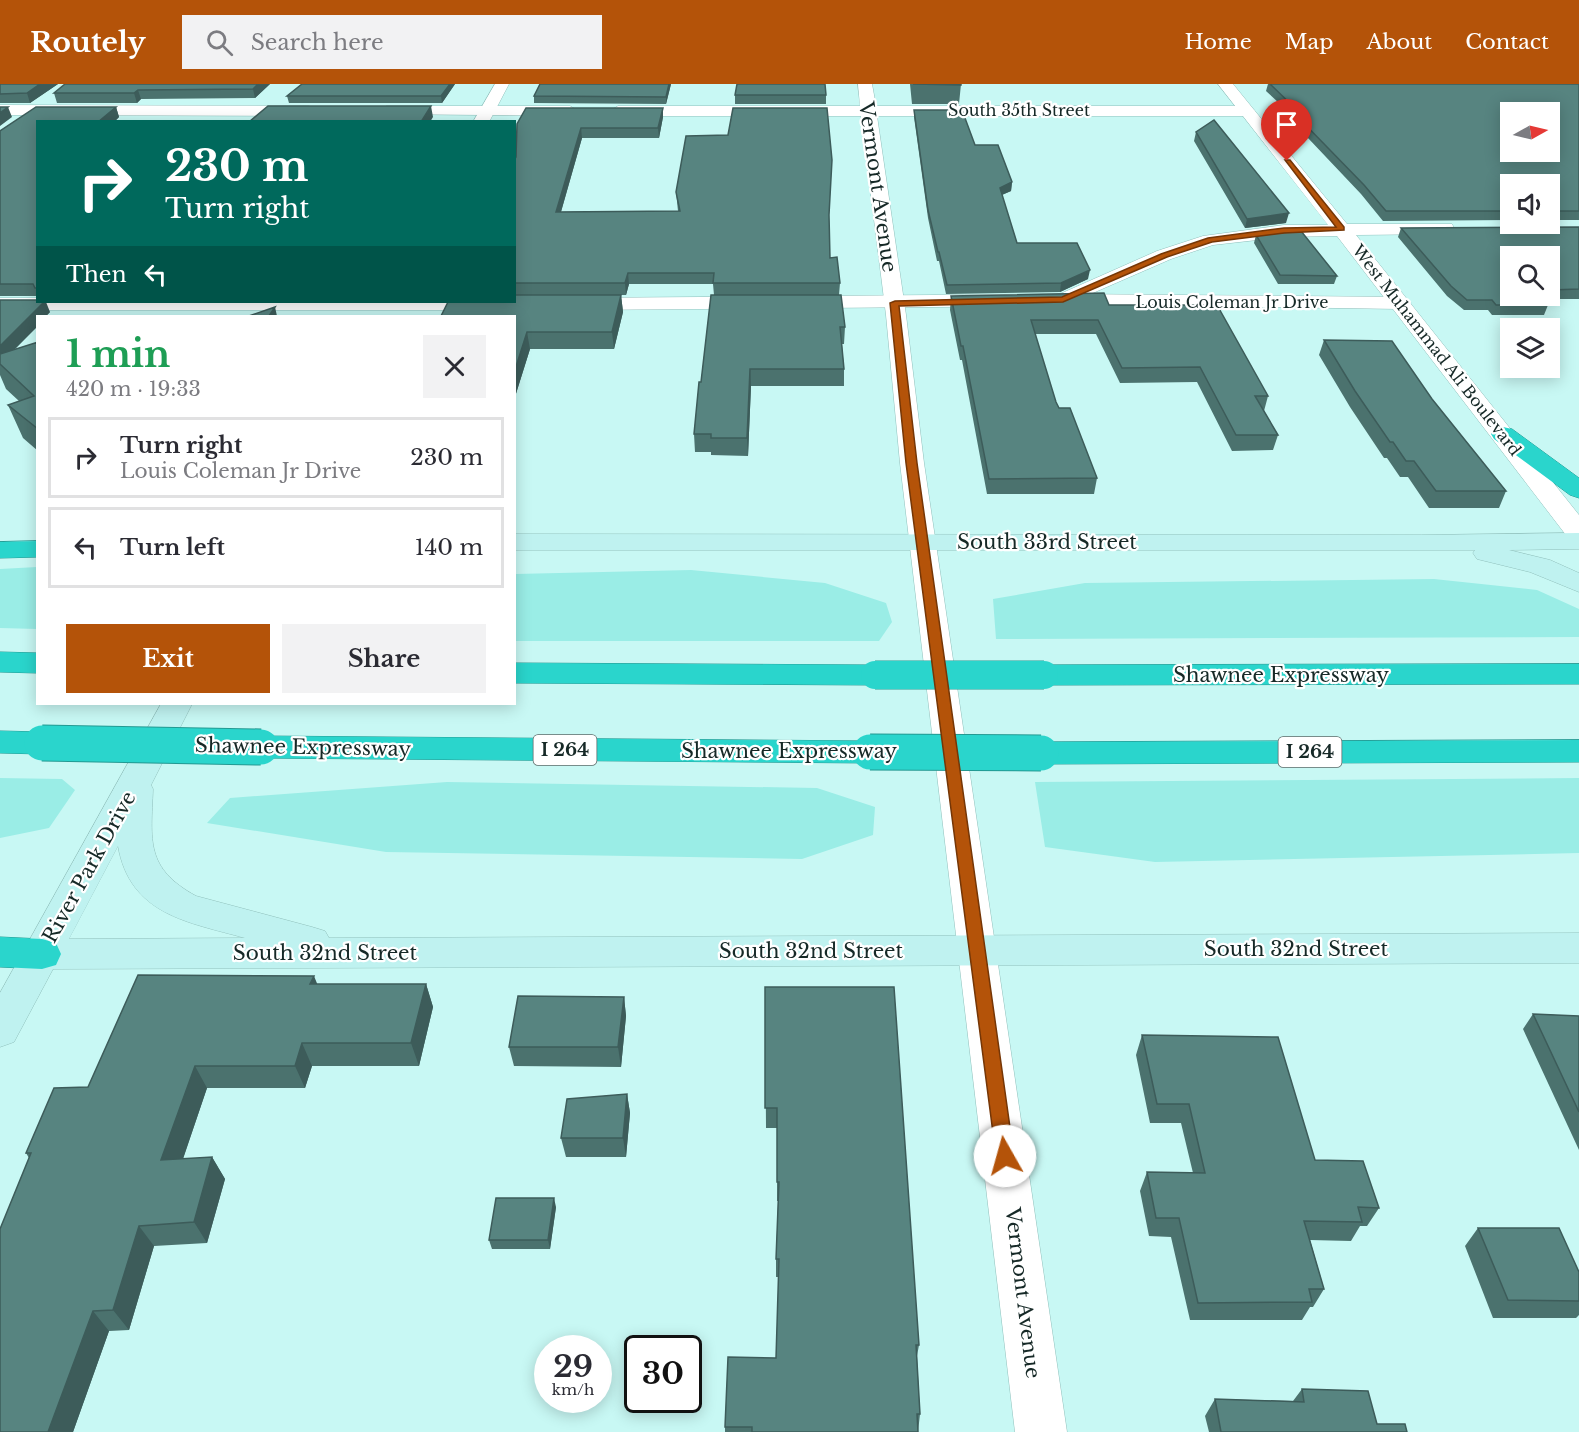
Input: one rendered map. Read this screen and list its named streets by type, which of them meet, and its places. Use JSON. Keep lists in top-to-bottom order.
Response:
{
  "streets": {
    "highway": ["Shawnee Expressway", "I 264"],
    "main road": ["South 33rd Street", "River Park Drive", "South 32nd Street"],
    "street": [
      "South 35th Street",
      "Vermont Avenue",
      "Louis Coleman Jr Drive",
      "West Muhammad Ali Boulevard"
    ]
  },
  "crossings": [
    ["South 35th Street", "Vermont Avenue"],
    ["South 35th Street", "West Muhammad Ali Boulevard"],
    ["Vermont Avenue", "Louis Coleman Jr Drive"],
    ["Vermont Avenue", "South 33rd Street"],
    ["Vermont Avenue", "South 32nd Street"],
    ["Louis Coleman Jr Drive", "West Muhammad Ali Boulevard"],
    ["River Park Drive", "South 32nd Street"]
  ],
  "north": "right",
  "page": {
    "header": "Routely",
    "search": "Search here",
    "nav": [
      "Home",
      "Map",
      "About",
      "Contact"
    ],
    "turn": ["230 m", "Turn right"],
    "then": "Then",
    "heading": ["1 min", "420 m · 19:33"],
    "list": [
      {
        "name": "Turn right",
        "note": "Louis Coleman Jr Drive",
        "value": "230 m"
      },
      {
        "name": "Turn left",
        "value": "140 m"
      }
    ],
    "buttons": ["Exit", "Share"],
    "speed": "29 km/h",
    "limit": "30"
  }
}
